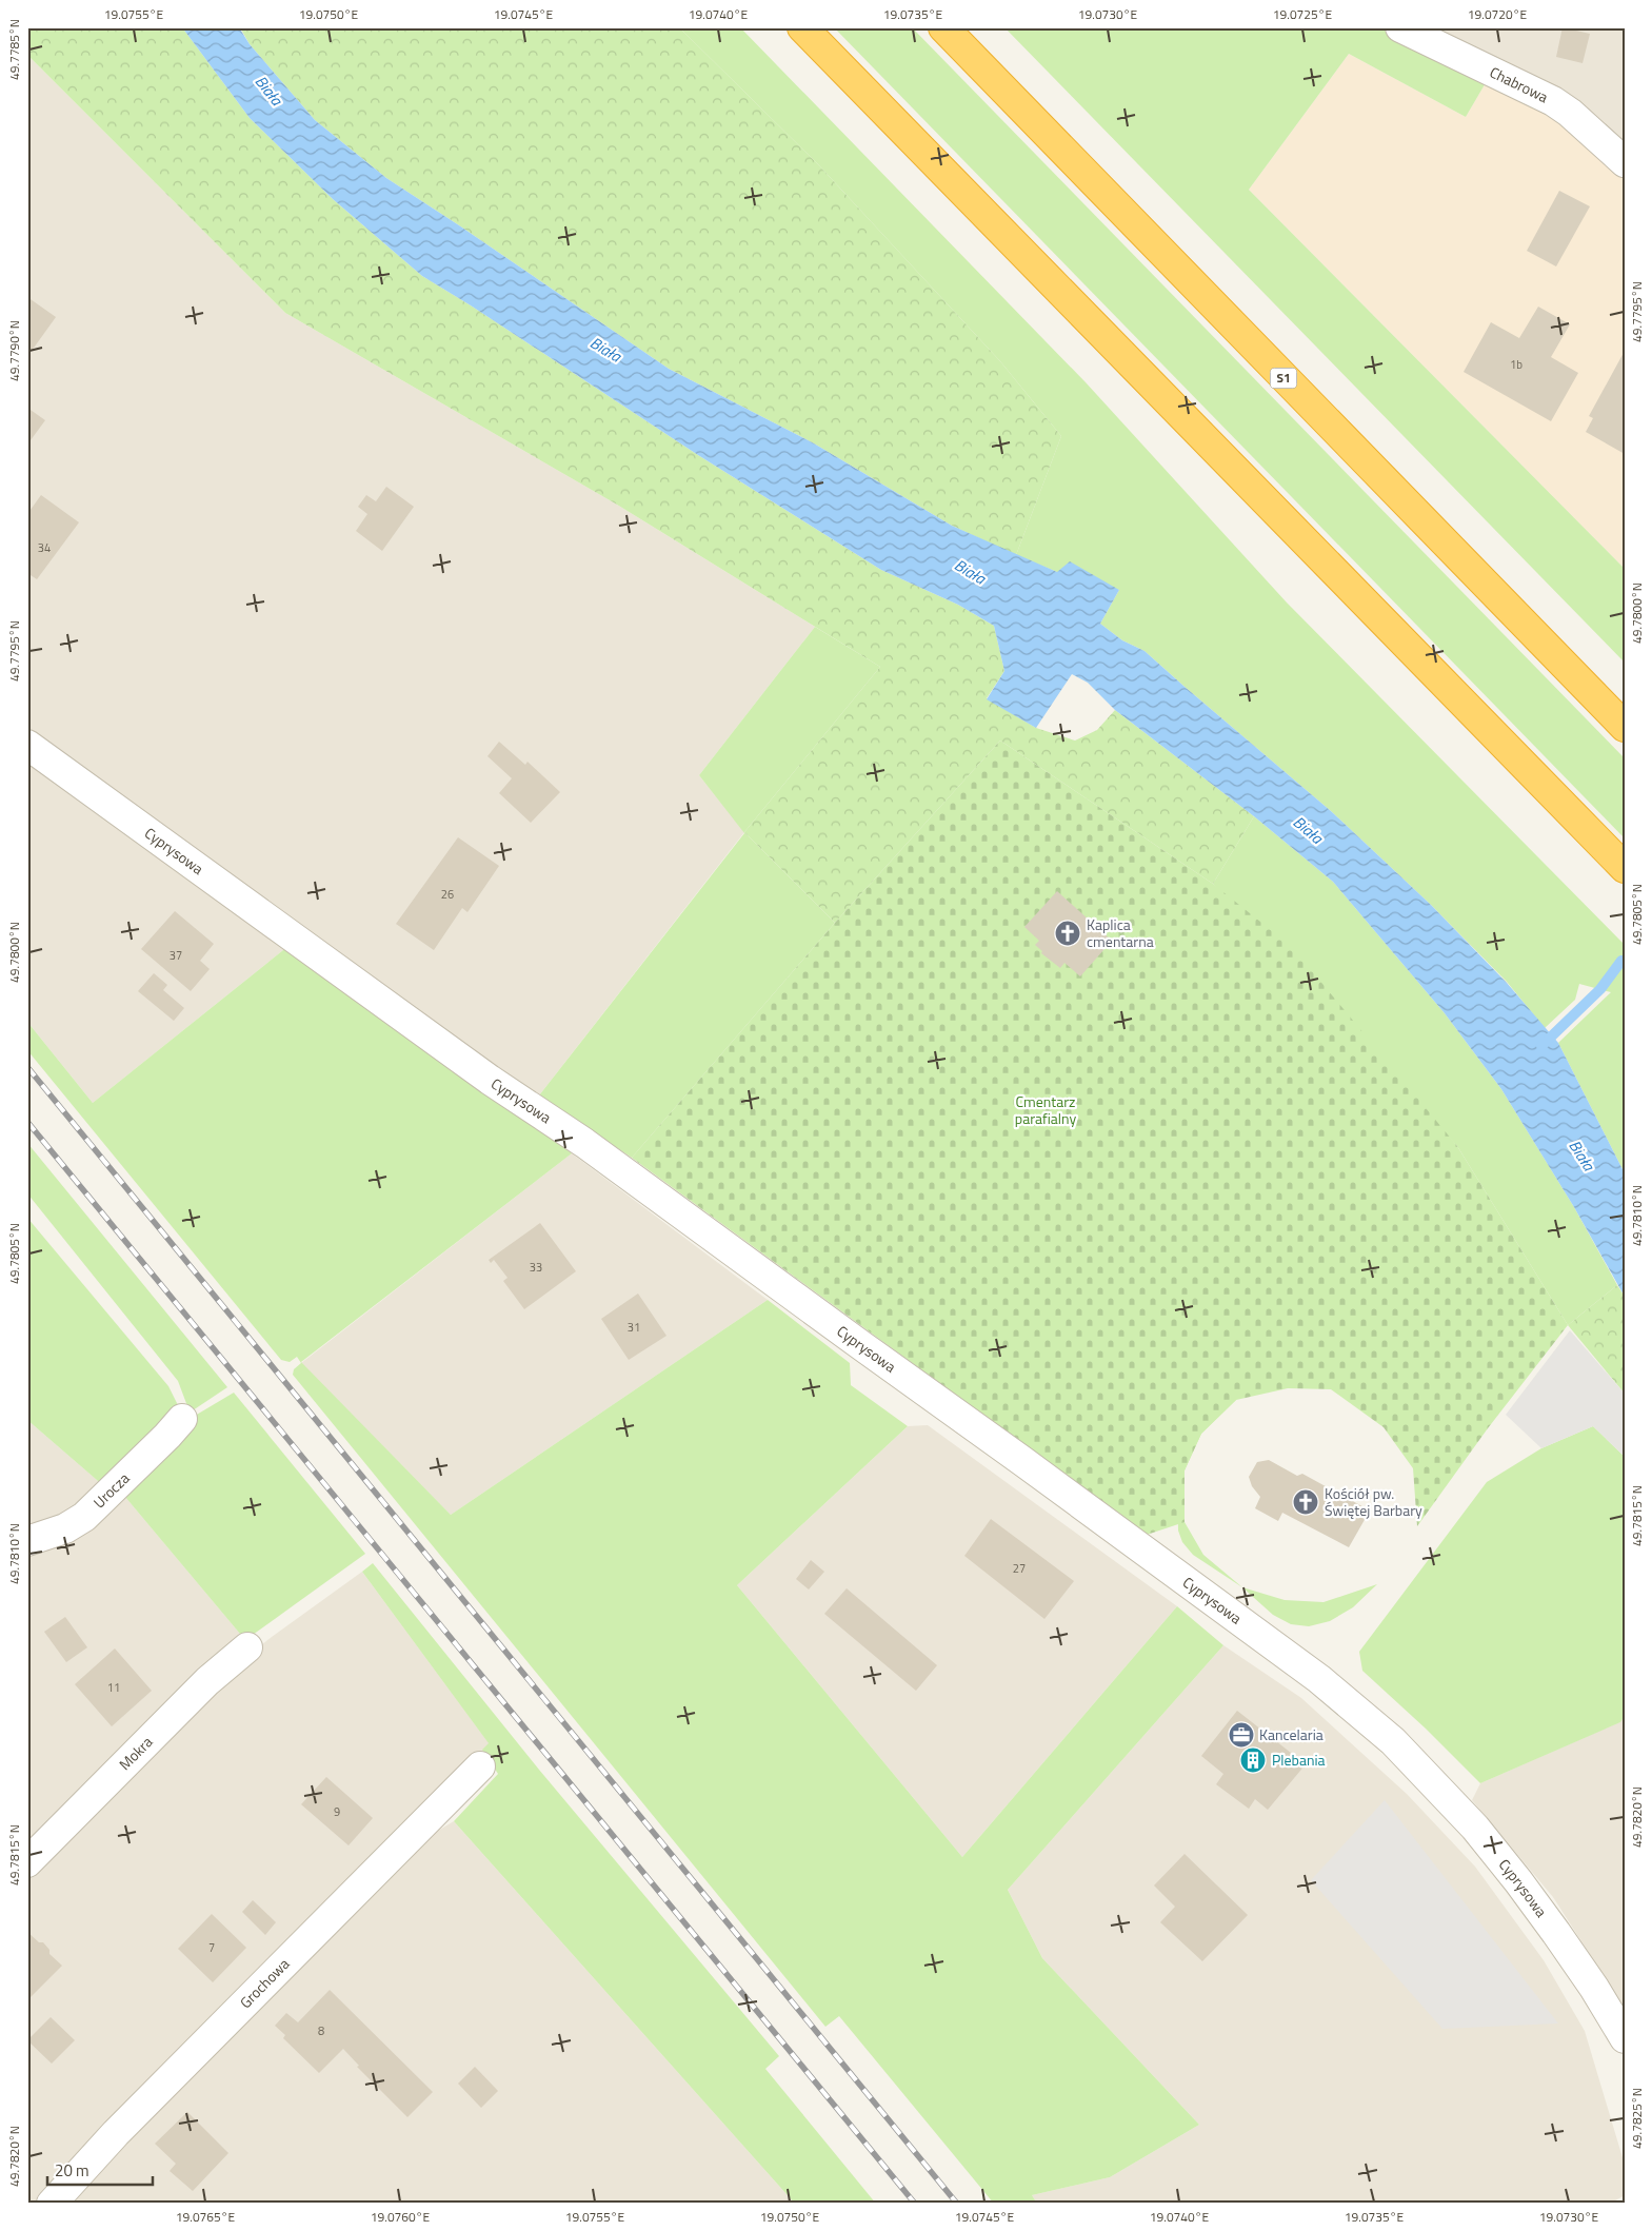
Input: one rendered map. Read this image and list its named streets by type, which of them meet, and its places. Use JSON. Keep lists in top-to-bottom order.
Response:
{
  "streets": {
    "highway": ["S1"],
    "street": [
      "Chabrowa",
      "Cyprysowa",
      "Urocza",
      "Mokra",
      "Grochowa"
    ]
  },
  "water": ["Biała"],
  "parks": ["Cmentarz parafialny"],
  "places": {
    "church": ["Kaplica cmentarna", "Kościół pw. Świętej Barbary"],
    "office": ["Kancelaria"],
    "building": ["Plebania"]
  },
  "house_numbers": [
    "1b",
    "34",
    "26",
    "37",
    "33",
    "31",
    "27",
    "11",
    "9",
    "7",
    "8"
  ],
  "scale_bar": "20 m",
  "coordinates": [
    "19.0755°E",
    "19.0750°E",
    "19.0745°E",
    "19.0740°E",
    "19.0735°E",
    "19.0730°E",
    "19.0725°E",
    "19.0720°E",
    "49.7785°N",
    "49.7795°N",
    "49.7790°N",
    "49.7800°N",
    "49.7805°N",
    "49.7810°N",
    "49.7815°N",
    "49.7820°N",
    "49.7825°N",
    "19.0765°E",
    "19.0760°E"
  ]
}
